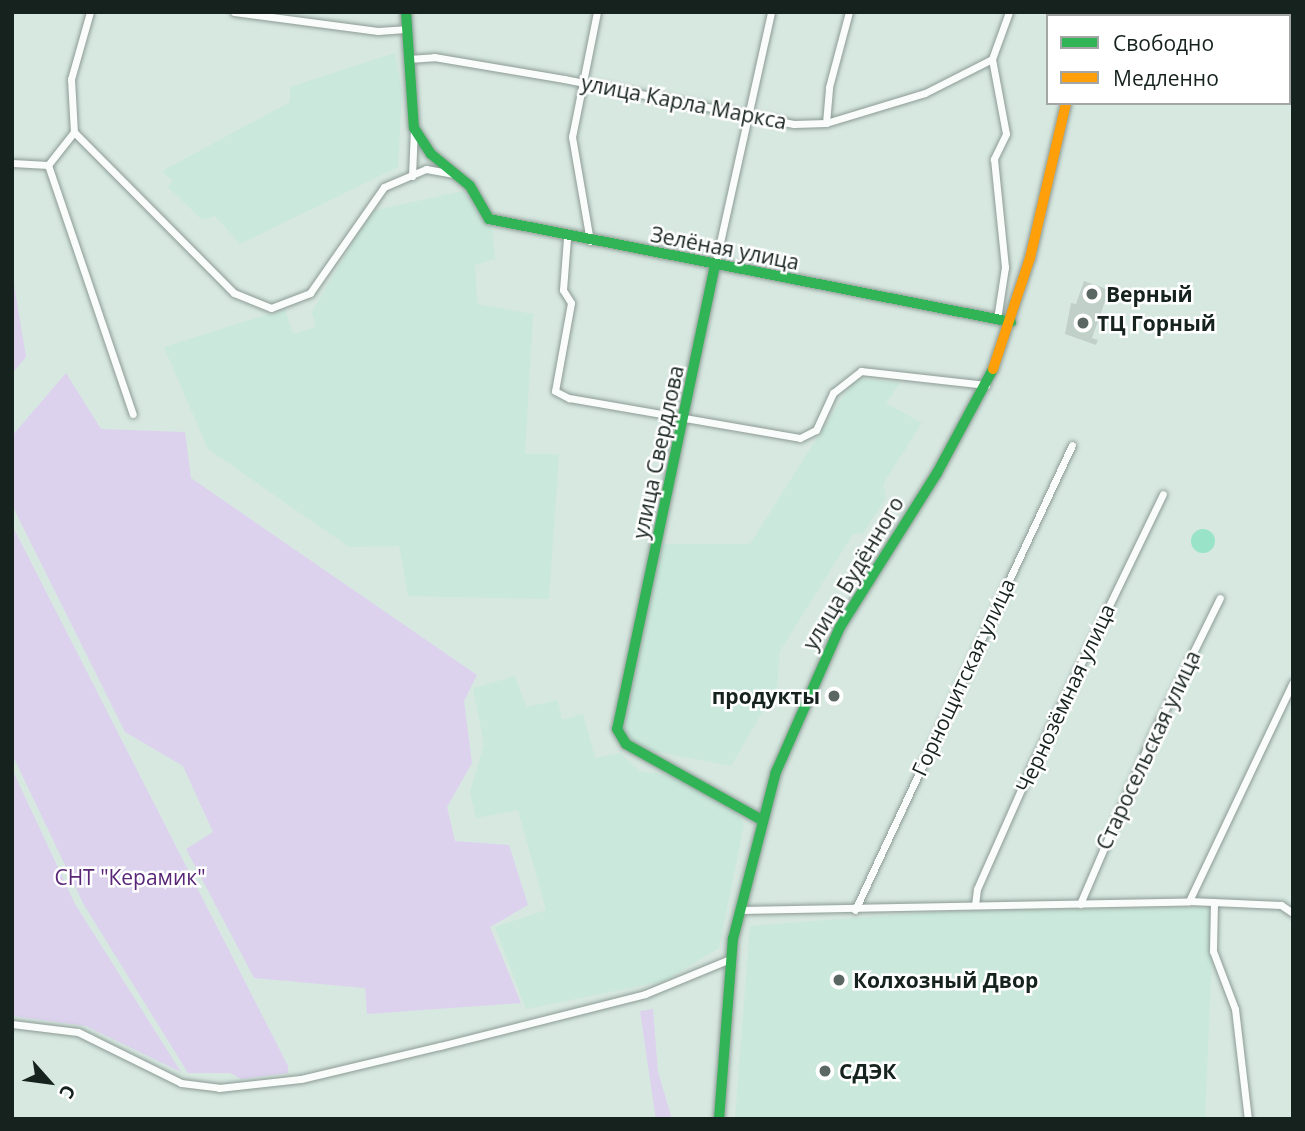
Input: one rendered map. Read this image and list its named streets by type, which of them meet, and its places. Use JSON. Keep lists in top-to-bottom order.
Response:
{
  "streets": {
    "street": [
      "улица Карла Маркса",
      "Зелёная улица",
      "улица Свердлова",
      "улица Будённого",
      "Горнощитская улица",
      "Чернозёмная улица",
      "Старосельская улица"
    ]
  },
  "crossings": [
    ["улица Карла Маркса", "улица Свердлова"],
    ["Зелёная улица", "улица Свердлова"],
    ["Зелёная улица", "улица Будённого"],
    ["улица Свердлова", "улица Будённого"]
  ],
  "parks": ["СНТ \"Керамик\""],
  "places": [
    "Верный",
    "ТЦ Горный",
    "продукты",
    "Колхозный Двор",
    "СДЭК"
  ],
  "legend": ["Свободно", "Медленно"],
  "north": "bottom right"
}
